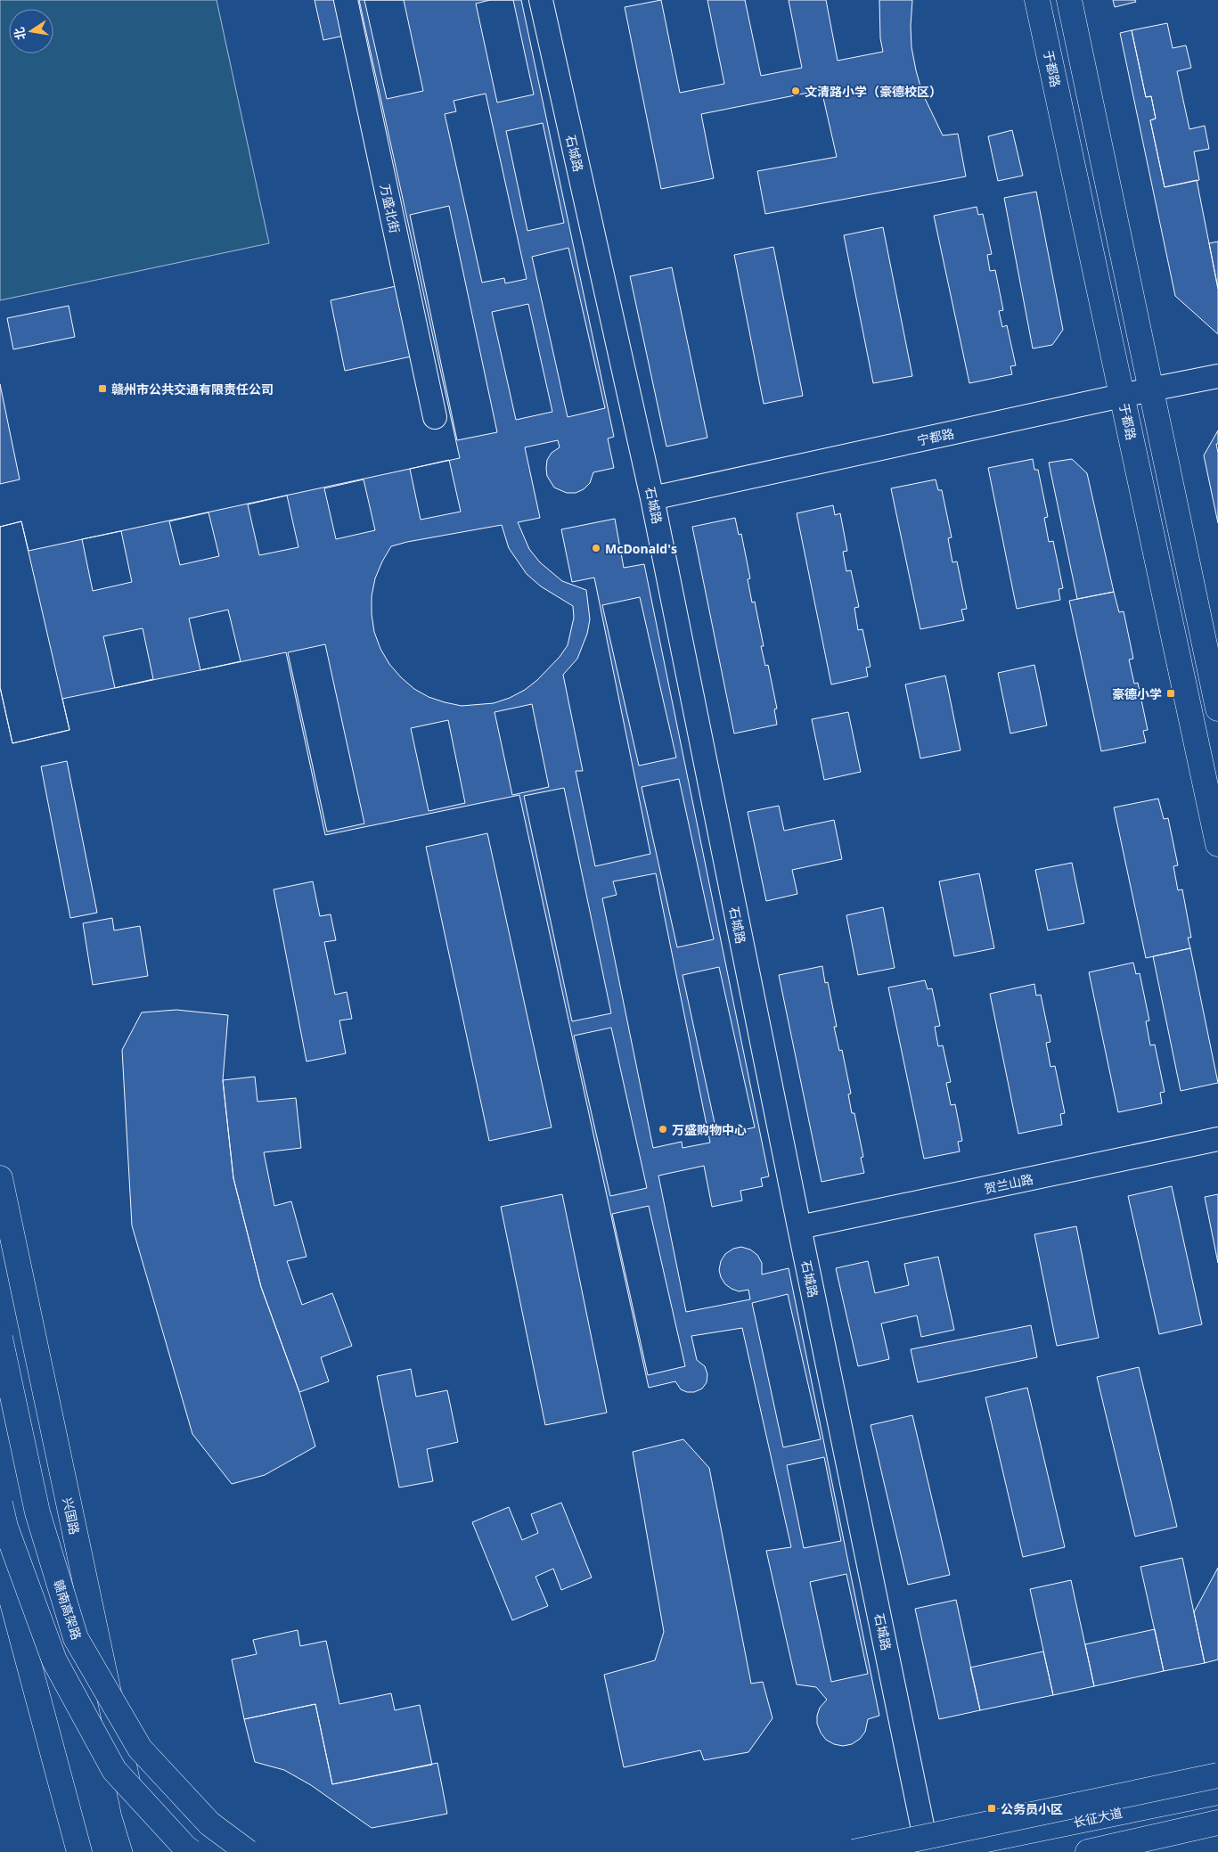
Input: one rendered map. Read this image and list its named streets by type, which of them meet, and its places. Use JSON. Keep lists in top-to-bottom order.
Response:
{
  "streets": {
    "main road": [
      "于都路",
      "兴国路",
      "赣南高架路",
      "长征大道"
    ],
    "street": [
      "石城路",
      "万盛北街",
      "宁都路",
      "贺兰山路"
    ]
  },
  "crossings": [
    ["于都路", "宁都路"],
    ["石城路", "宁都路"],
    ["石城路", "贺兰山路"],
    ["石城路", "长征大道"]
  ],
  "places": {
    "other": ["文清路小学（豪德校区）", "McDonald's", "万盛购物中心"],
    "transit": ["赣州市公共交通有限责任公司", "豪德小学", "公务员小区"]
  },
  "north": "left"
}
